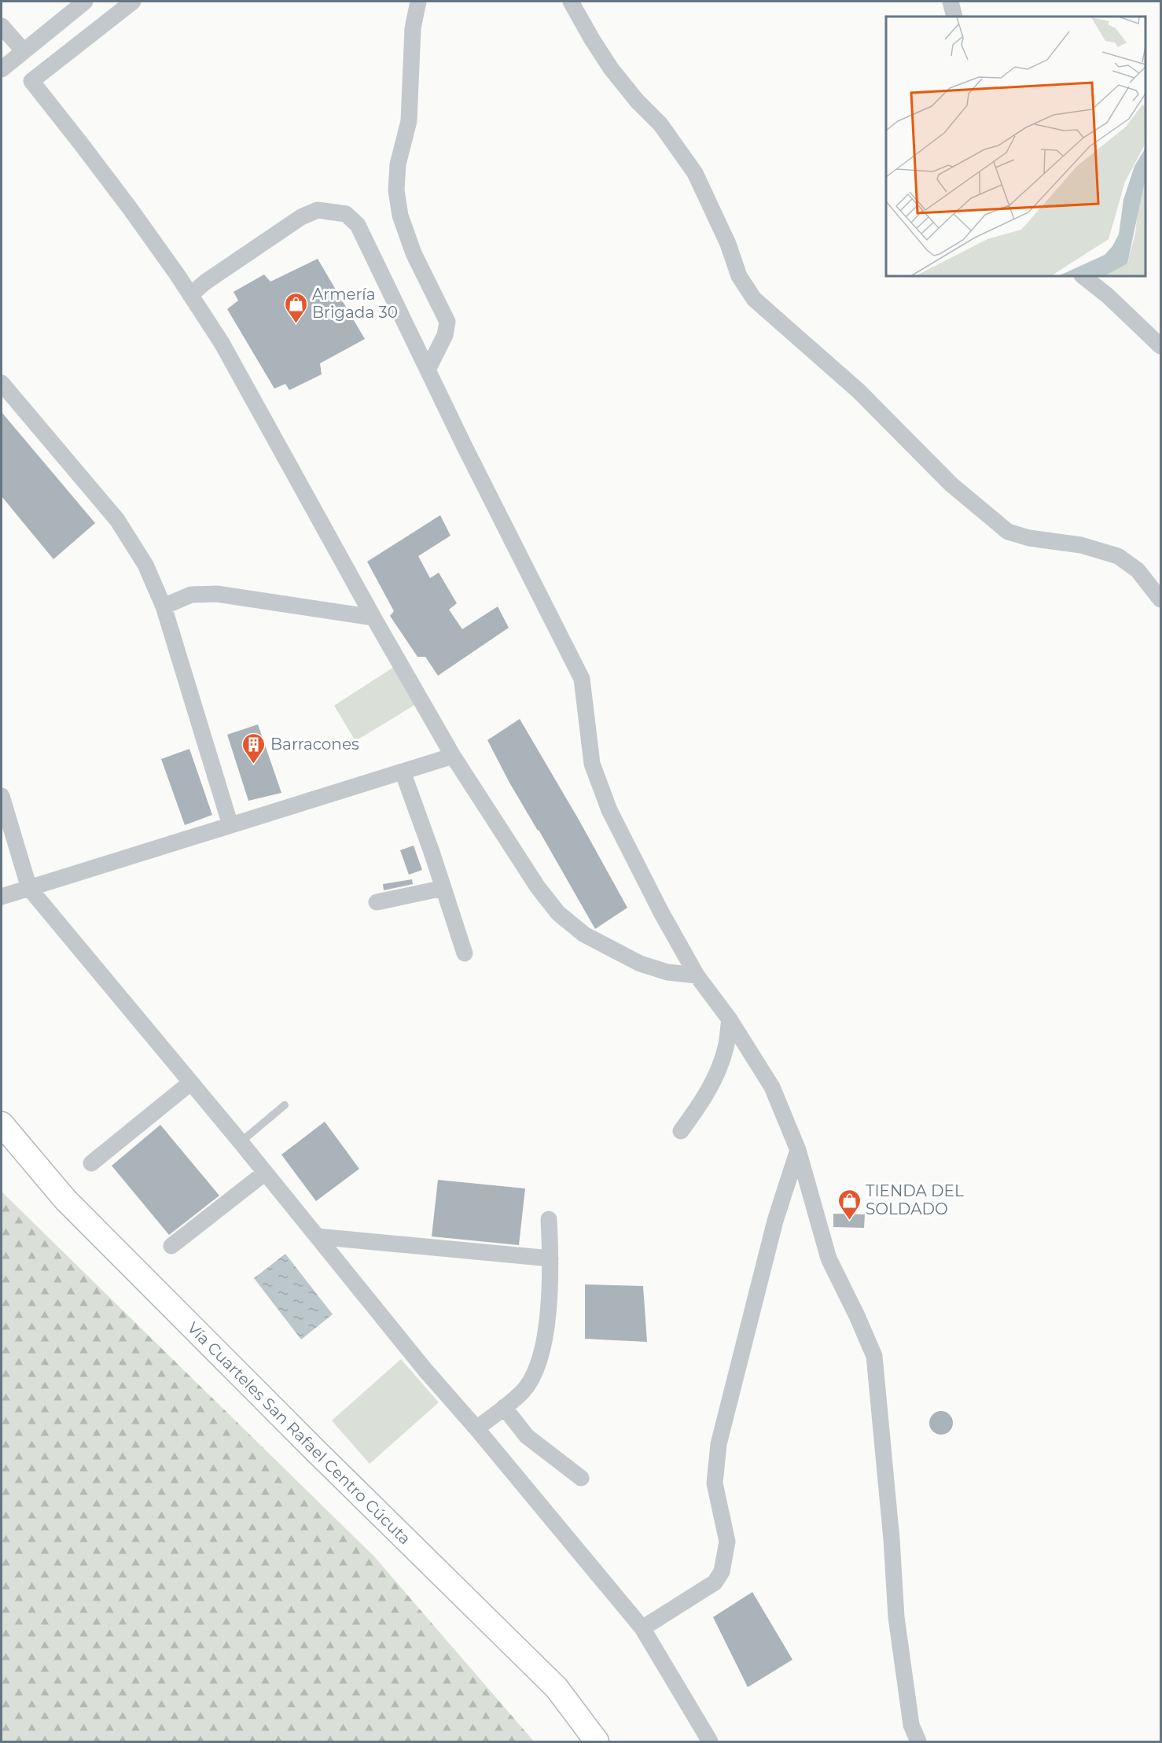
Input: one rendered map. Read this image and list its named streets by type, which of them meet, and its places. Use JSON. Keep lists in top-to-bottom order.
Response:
{
  "streets": {
    "main road": ["Vía Cuarteles San Rafael Centro Cúcuta"]
  },
  "places": {
    "shop": ["Armería Brigada 30", "TIENDA DEL SOLDADO"],
    "building": ["Barracones"]
  }
}
